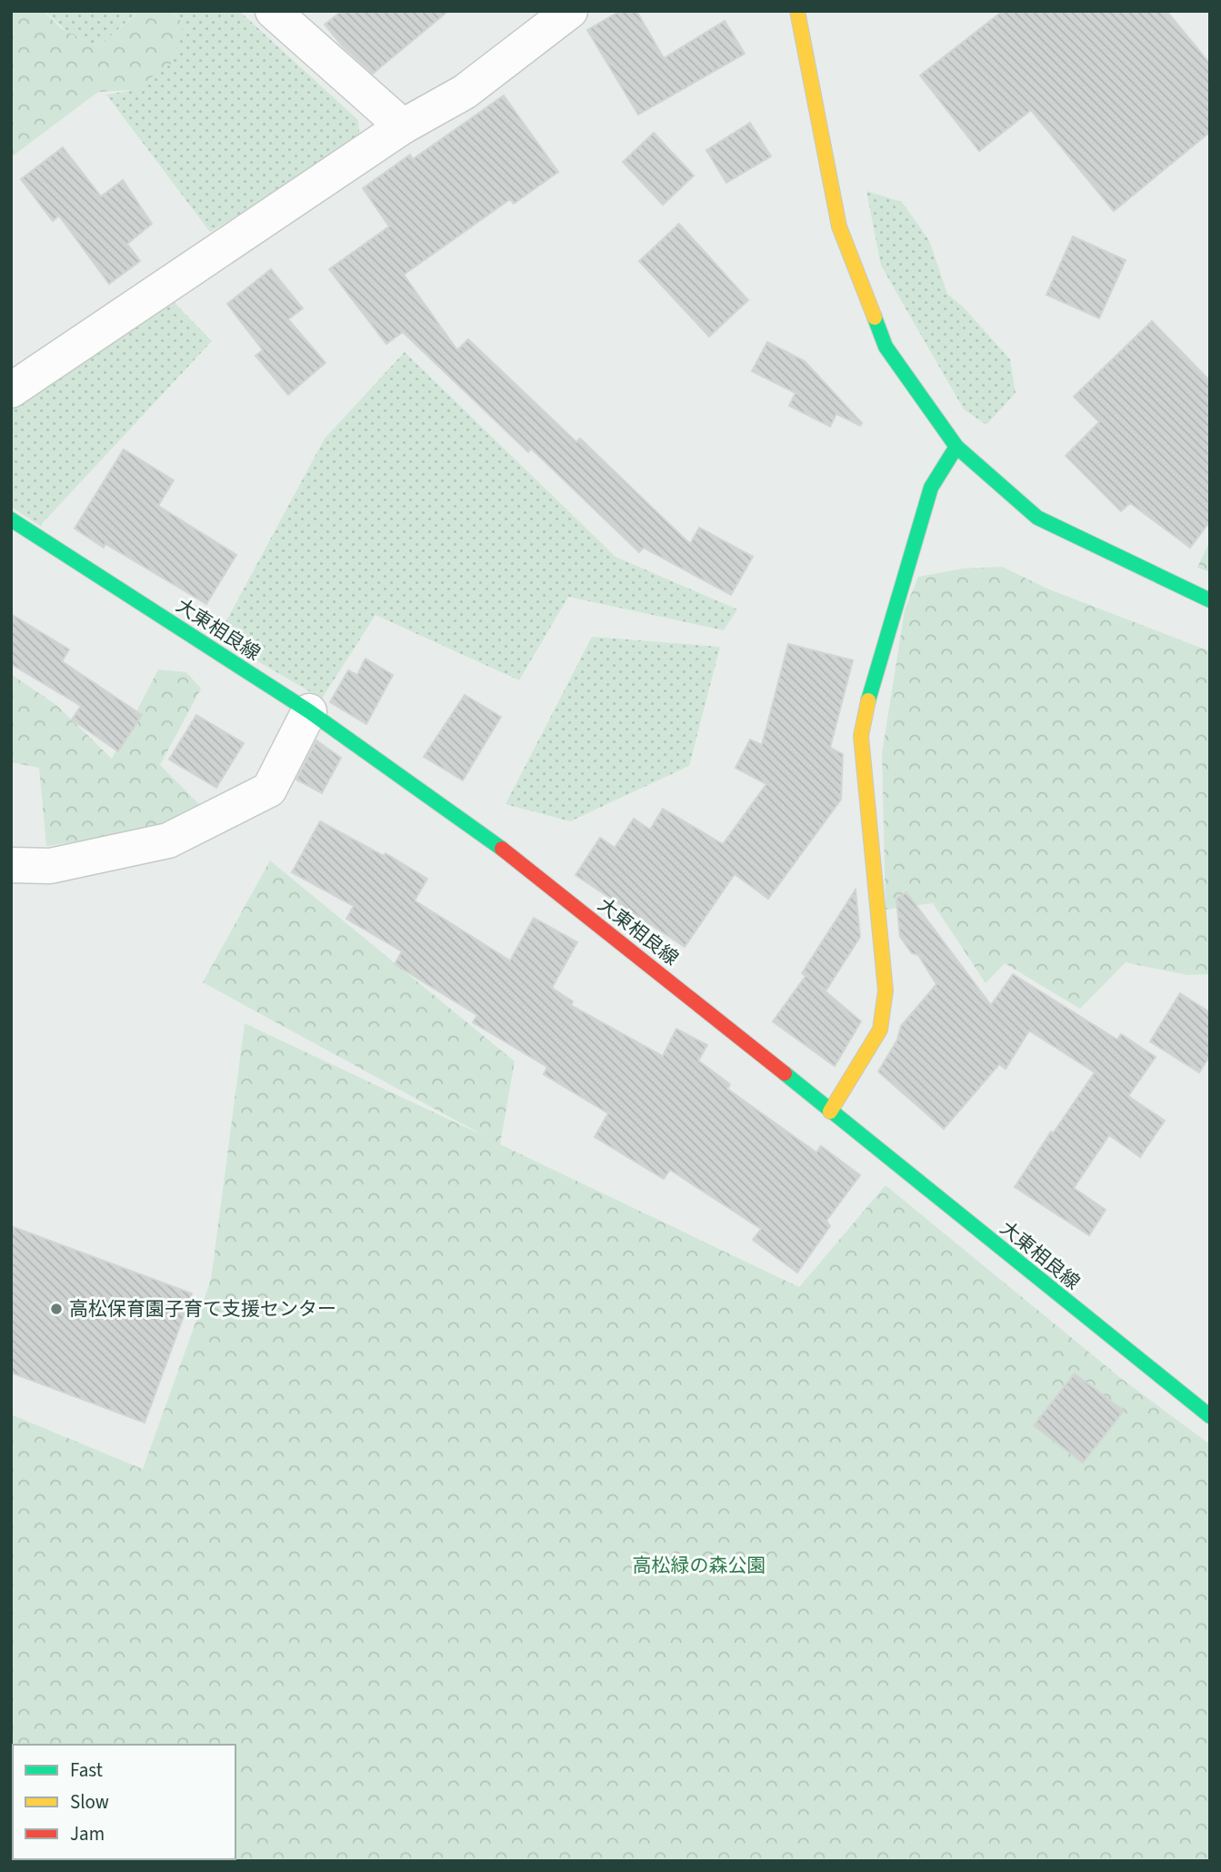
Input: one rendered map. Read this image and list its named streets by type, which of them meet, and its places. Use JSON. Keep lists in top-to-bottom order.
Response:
{
  "streets": {
    "main road": ["大東相良線"]
  },
  "parks": ["高松緑の森公園"],
  "places": ["高松保育園子育て支援センター"],
  "legend": ["Fast", "Slow", "Jam"]
}
